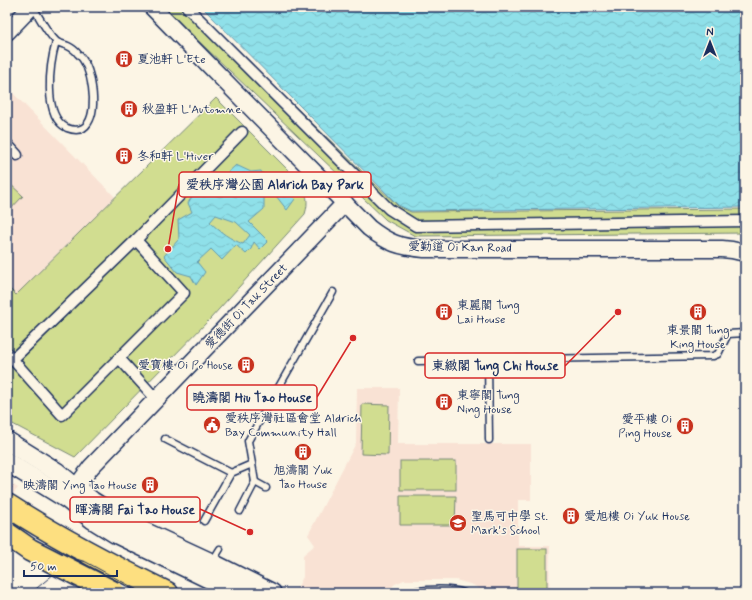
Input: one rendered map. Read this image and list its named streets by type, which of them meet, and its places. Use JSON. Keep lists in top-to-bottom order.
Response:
{
  "streets": {
    "street": ["愛勤道 Oi Kan Road", "愛德街 Oi Tak Street"]
  },
  "crossings": [
    ["愛勤道 Oi Kan Road", "愛德街 Oi Tak Street"]
  ],
  "places": {
    "building": [
      "夏池軒 L'Ete",
      "秋盈軒 L'Automne",
      "冬和軒 L'Hiver",
      "東麗閣 Tung Lai House",
      "東景閣 Tung King House",
      "愛寶樓 Oi Po House",
      "東寧閣 Tung Ning House",
      "愛平樓 Oi Ping House",
      "旭濤閣 Yuk Tao House",
      "映濤閣 Ying Tao House",
      "愛旭樓 Oi Yuk House"
    ],
    "other": [
      "愛秩序灣公園 Aldrich Bay Park",
      "東緻閣 Tung Chi House",
      "曉濤閣 Hiu Tao House",
      "暉濤閣 Fai Tao House"
    ],
    "public building": ["愛秩序灣社區會堂 Aldrich Bay Community Hall"],
    "school or university": ["聖馬可中學 St. Mark's School"]
  },
  "scale_bar": "50 m",
  "north": "top"
}
